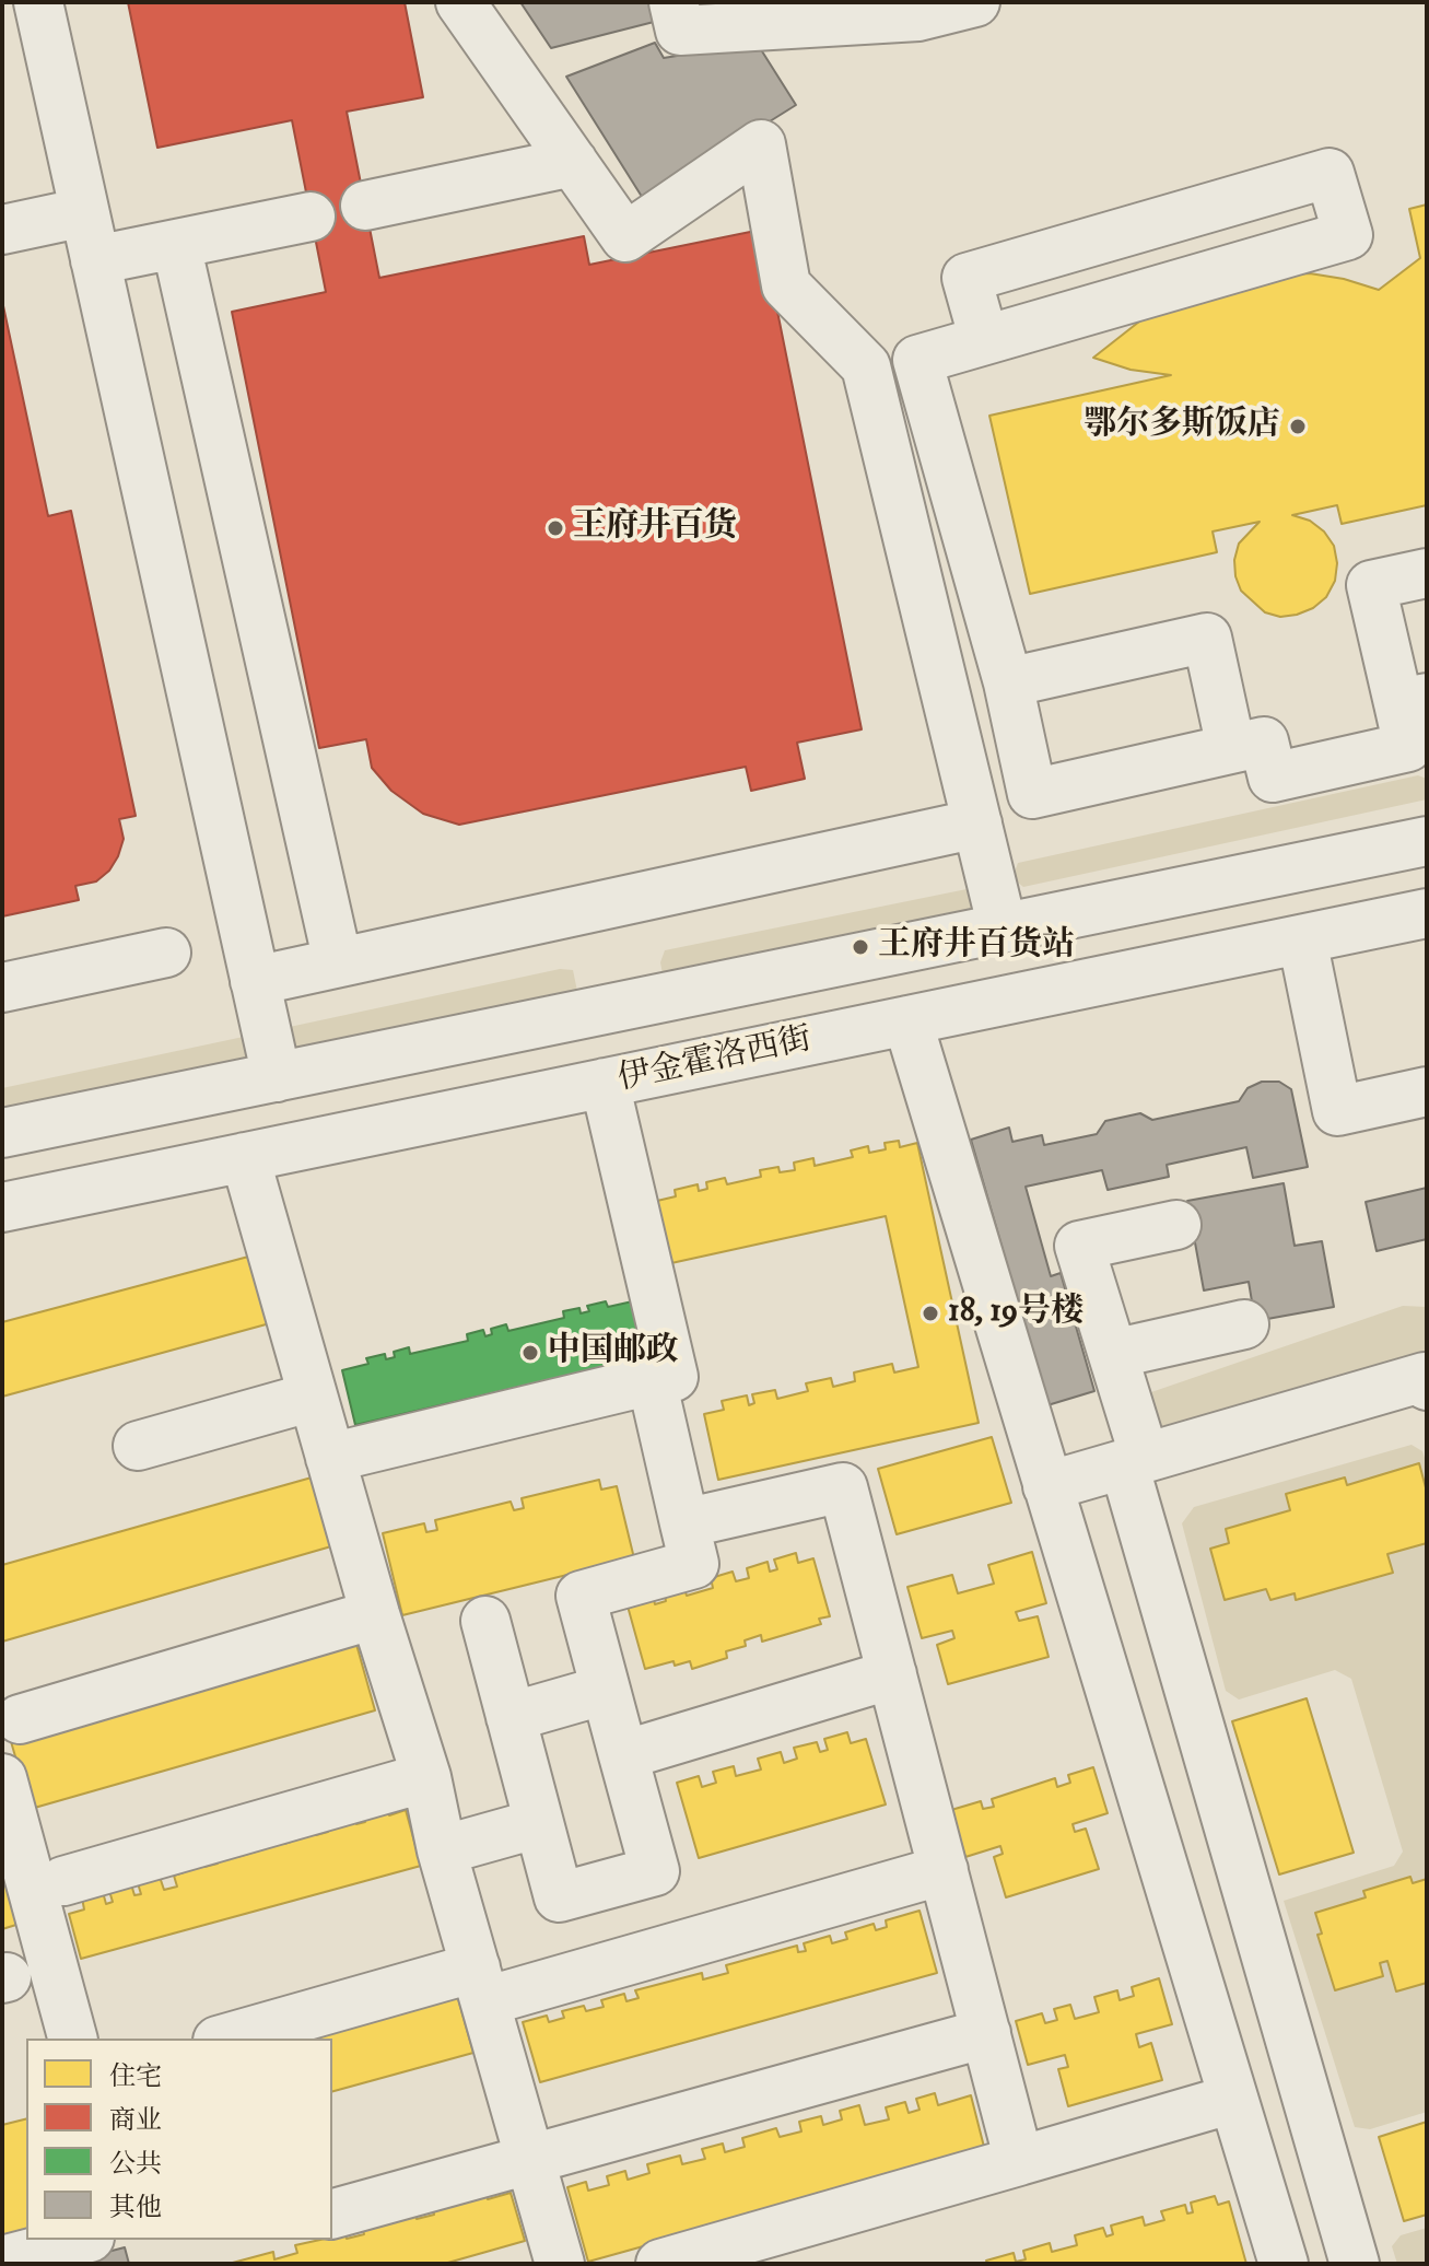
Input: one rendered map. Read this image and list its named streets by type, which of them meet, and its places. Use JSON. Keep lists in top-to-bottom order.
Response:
{
  "streets": {
    "street": ["伊金霍洛西街"]
  },
  "places": [
    "鄂尔多斯饭店",
    "王府井百货",
    "王府井百货站",
    "18, 19号楼",
    "中国邮政"
  ],
  "legend": [
    "住宅",
    "商业",
    "公共",
    "其他"
  ]
}
